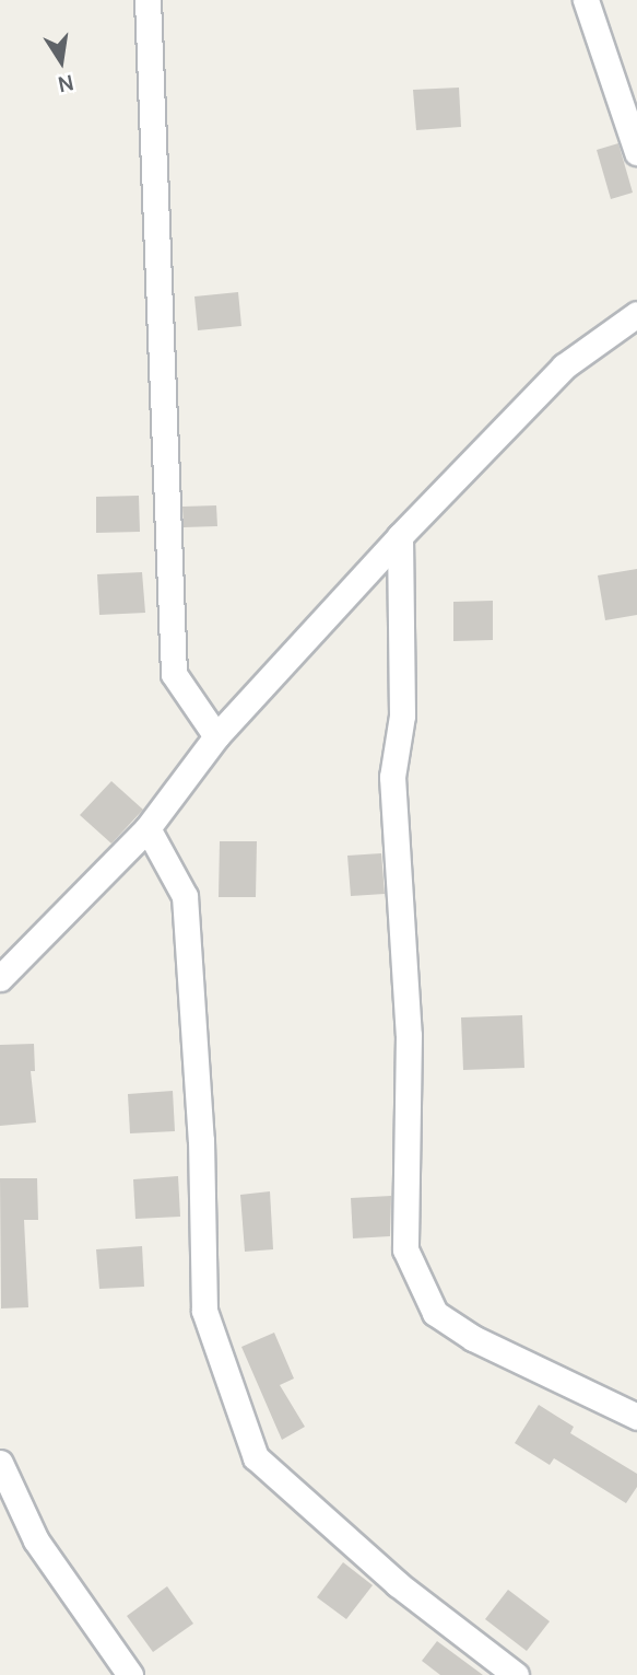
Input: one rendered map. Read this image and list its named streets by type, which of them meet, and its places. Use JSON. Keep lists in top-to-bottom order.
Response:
{
  "north": "bottom"
}
